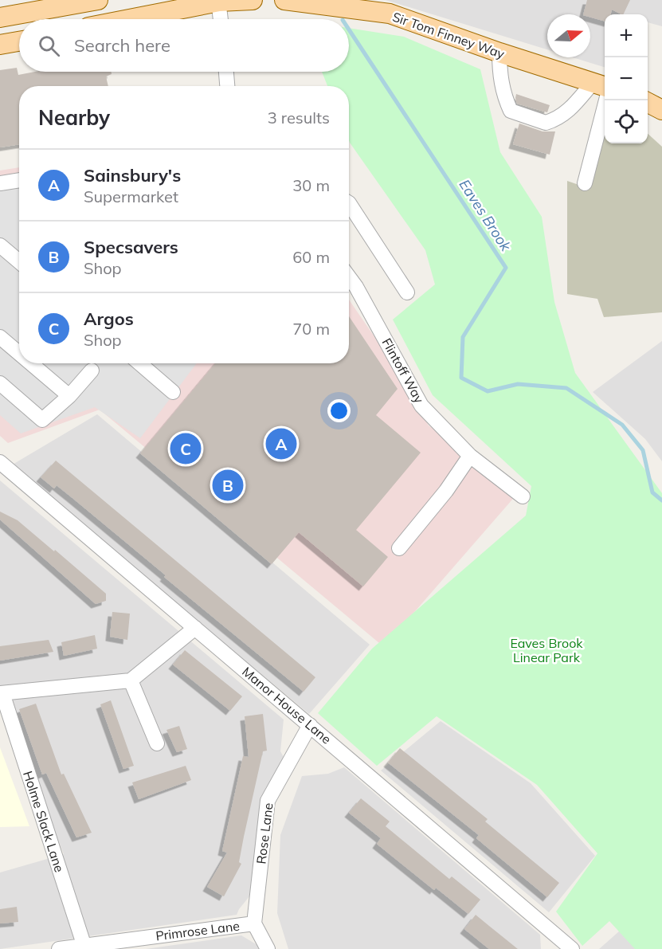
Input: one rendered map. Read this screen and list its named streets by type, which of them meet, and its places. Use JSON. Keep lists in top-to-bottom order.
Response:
{
  "streets": {
    "main road": ["Sir Tom Finney Way"],
    "street": [
      "Flintoff Way",
      "Manor House Lane",
      "Holme Slack Lane",
      "Rose Lane",
      "Primrose Lane"
    ]
  },
  "crossings": [
    ["Manor House Lane", "Rose Lane"],
    ["Holme Slack Lane", "Primrose Lane"],
    ["Rose Lane", "Primrose Lane"]
  ],
  "water": ["Eaves Brook"],
  "parks": ["Eaves Brook Linear Park"],
  "north": "right",
  "page": {
    "map_buttons": ["+", "−"],
    "search": "Search here",
    "heading": ["Nearby", "3 results"],
    "list": [
      {
        "mark": "A",
        "name": "Sainsbury's",
        "note": "Supermarket",
        "value": "30 m"
      },
      {
        "mark": "B",
        "name": "Specsavers",
        "note": "Shop",
        "value": "60 m"
      },
      {
        "mark": "C",
        "name": "Argos",
        "note": "Shop",
        "value": "70 m"
      }
    ],
    "pins": ["A", "C", "B"]
  }
}
